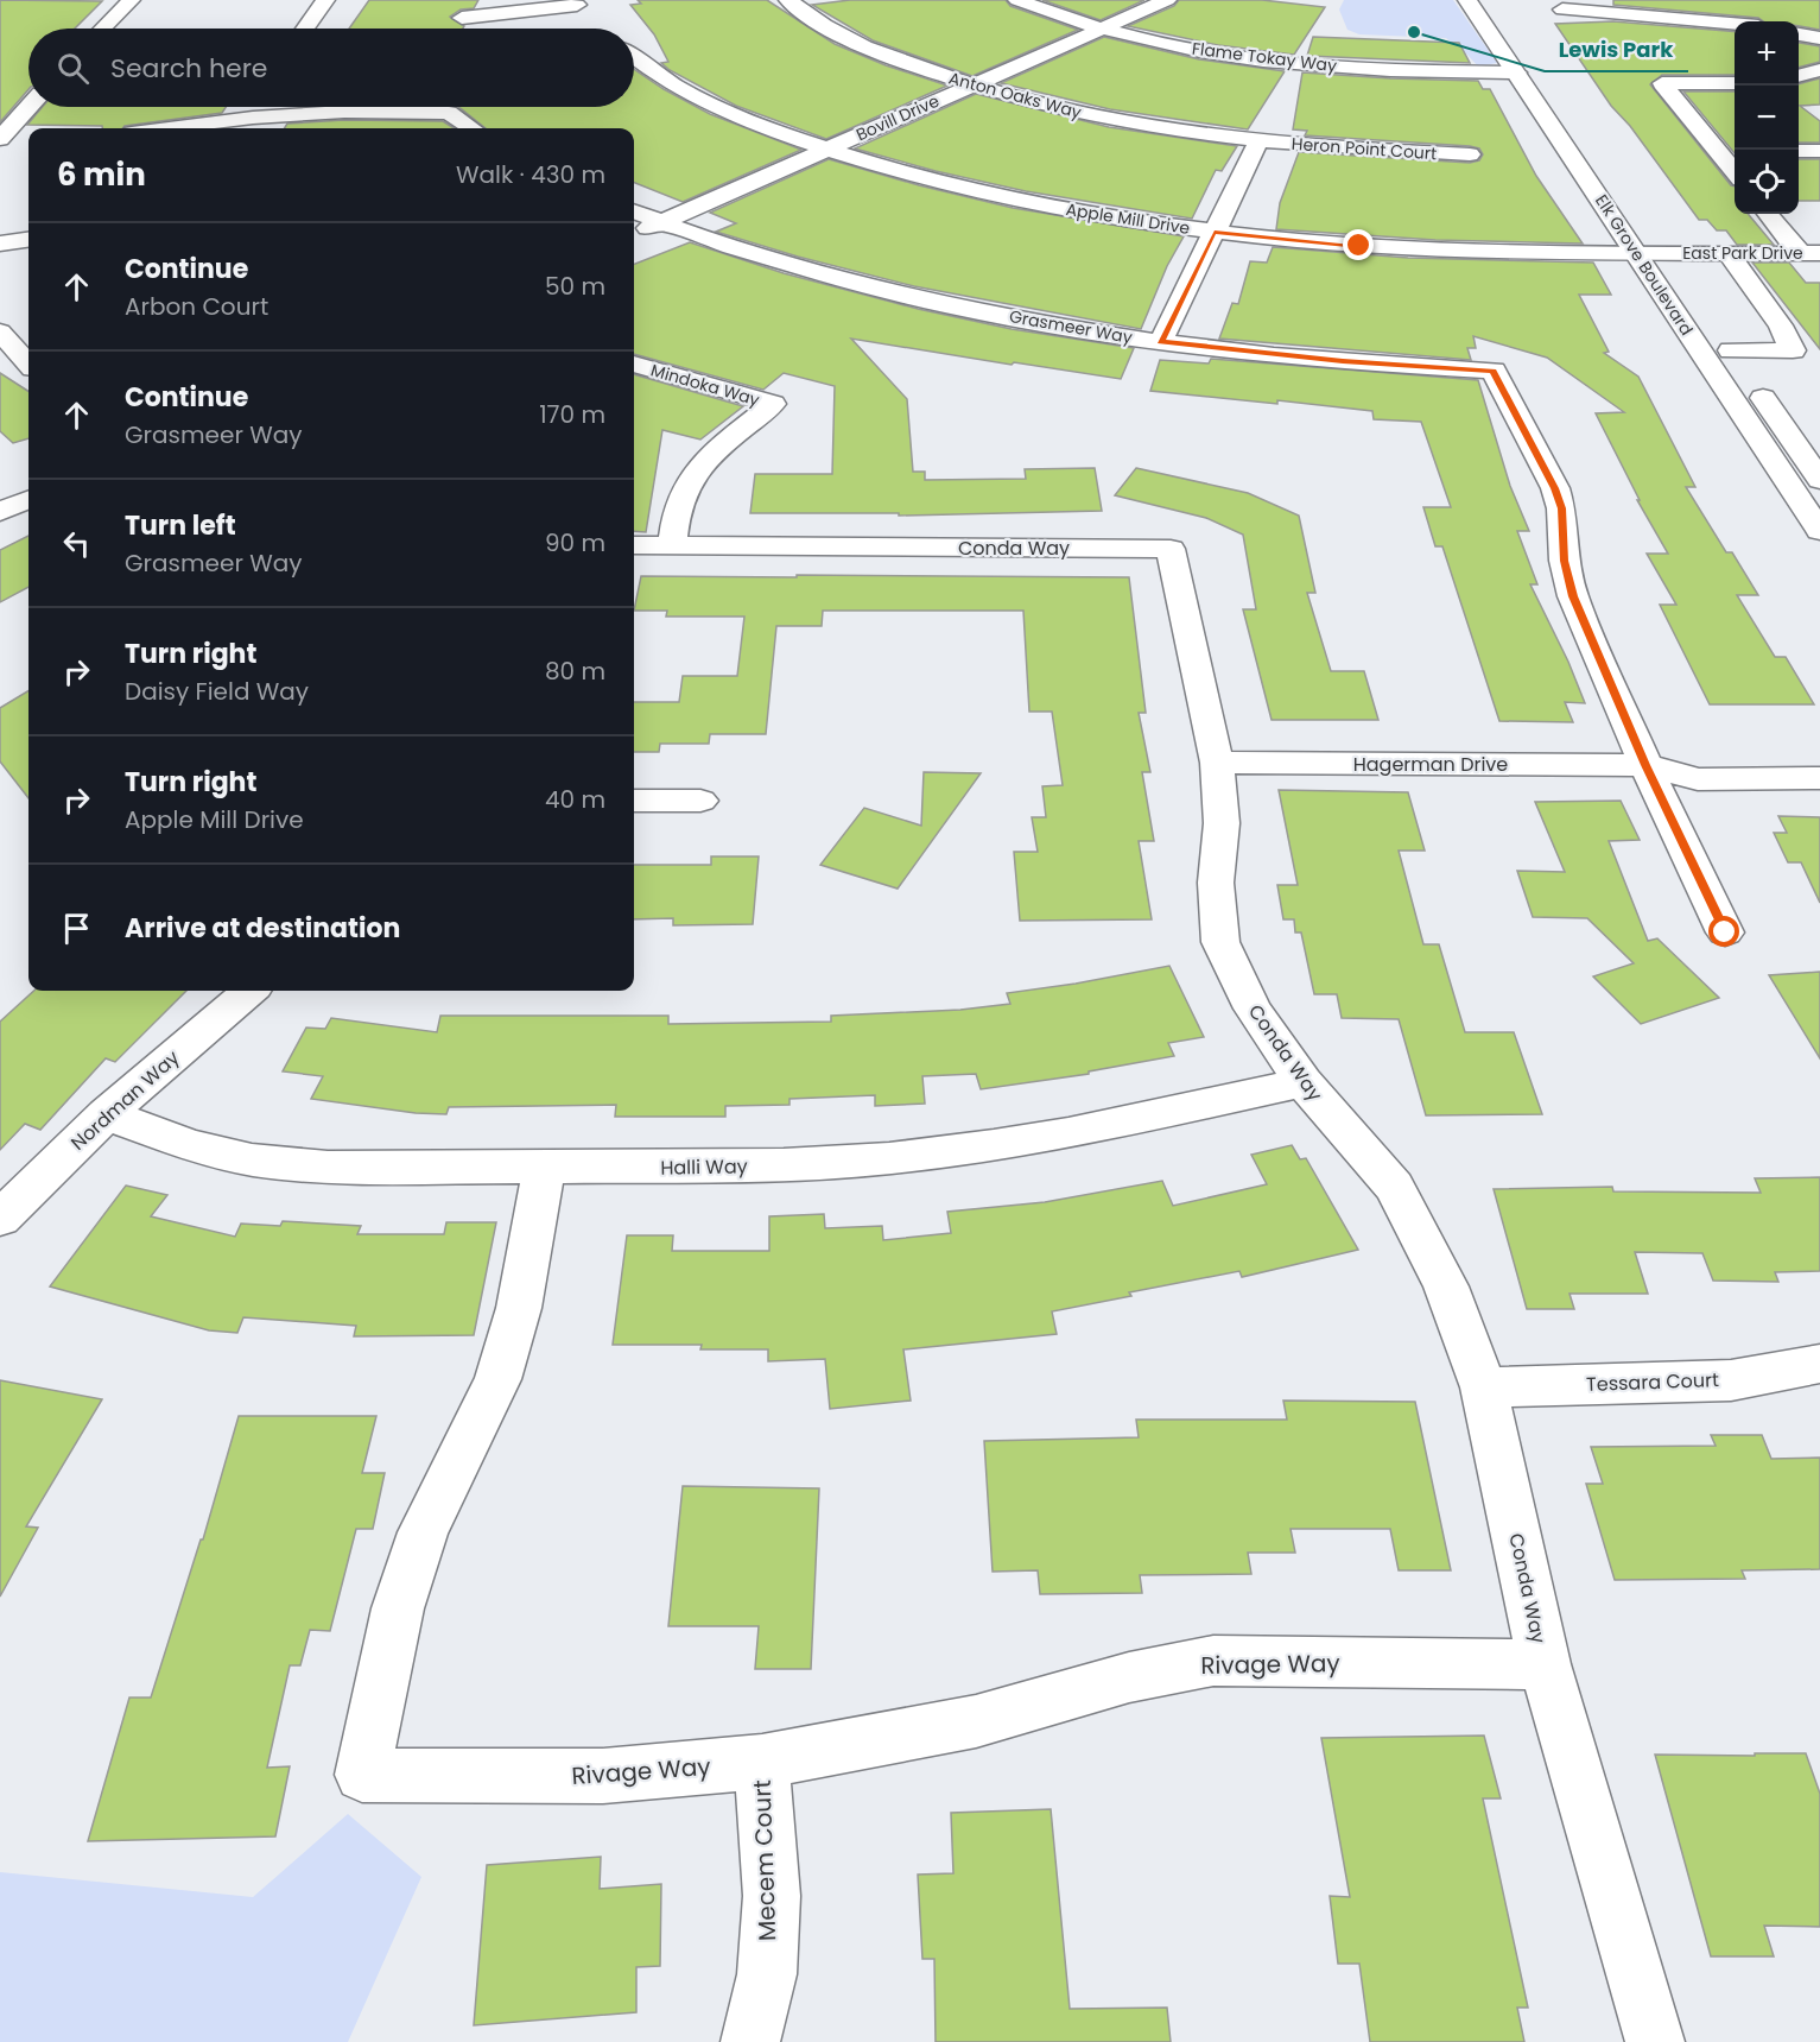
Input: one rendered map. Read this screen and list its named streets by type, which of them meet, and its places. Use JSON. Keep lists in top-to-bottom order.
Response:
{
  "streets": {
    "street": [
      "Flame Tokay Way",
      "Anton Oaks Way",
      "Bovill Drive",
      "Heron Point Court",
      "Apple Mill Drive",
      "East Park Drive",
      "Elk Grove Boulevard",
      "Grasmeer Way",
      "Mindoka Way",
      "Conda Way",
      "Hagerman Drive",
      "Nordman Way",
      "Halli Way",
      "Tessara Court",
      "Rivage Way",
      "Mecem Court"
    ]
  },
  "crossings": [
    ["Flame Tokay Way", "Bovill Drive"],
    ["Flame Tokay Way", "Elk Grove Boulevard"],
    ["Anton Oaks Way", "Bovill Drive"],
    ["Anton Oaks Way", "Heron Point Court"],
    ["Bovill Drive", "Apple Mill Drive"],
    ["Bovill Drive", "Grasmeer Way"],
    ["Apple Mill Drive", "East Park Drive"],
    ["Apple Mill Drive", "Elk Grove Boulevard"],
    ["East Park Drive", "Elk Grove Boulevard"],
    ["Grasmeer Way", "Hagerman Drive"],
    ["Mindoka Way", "Conda Way"],
    ["Conda Way", "Hagerman Drive"],
    ["Conda Way", "Halli Way"],
    ["Conda Way", "Tessara Court"],
    ["Conda Way", "Rivage Way"],
    ["Nordman Way", "Halli Way"],
    ["Halli Way", "Rivage Way"],
    ["Rivage Way", "Mecem Court"]
  ],
  "places": ["Lewis Park"],
  "page": {
    "map_buttons": ["+", "−"],
    "search": "Search here",
    "heading": ["6 min", "Walk · 430 m"],
    "list": [
      ["Continue", "Arbon Court", "50 m"],
      ["Continue", "Grasmeer Way", "170 m"],
      ["Turn left", "Grasmeer Way", "90 m"],
      ["Turn right", "Daisy Field Way", "80 m"],
      ["Turn right", "Apple Mill Drive", "40 m"],
      "Arrive at destination"
    ]
  }
}
